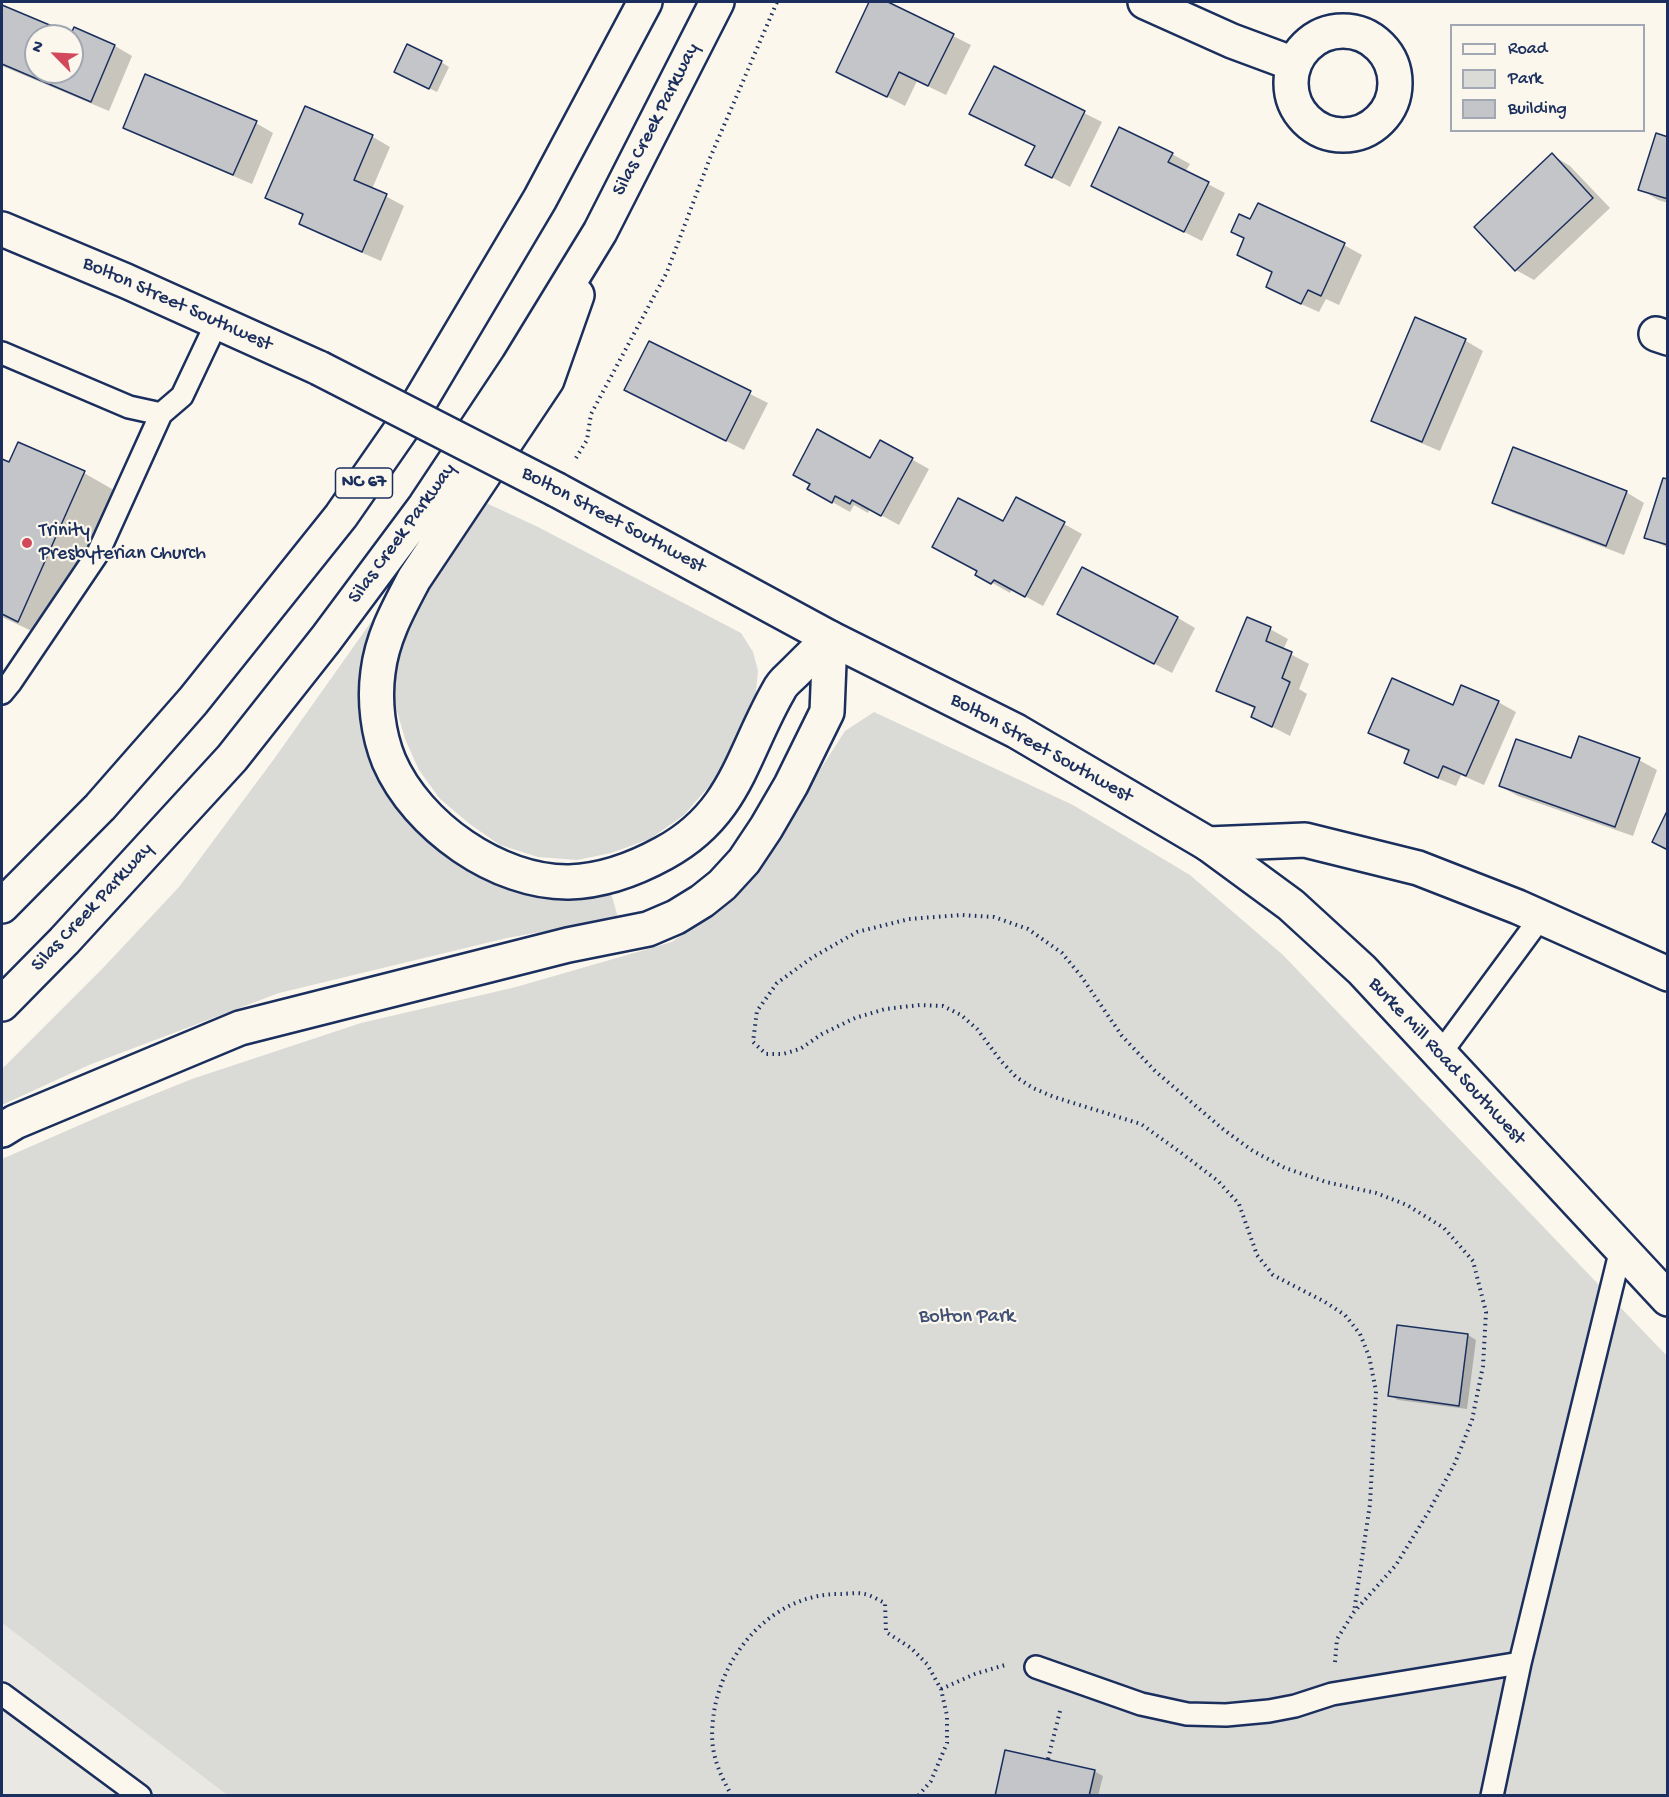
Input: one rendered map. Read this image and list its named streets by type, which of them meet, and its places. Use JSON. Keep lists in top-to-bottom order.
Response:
{
  "streets": {
    "main road": [
      "Silas Creek Parkway",
      "Bolton Street Southwest",
      "NC 67",
      "Burke Mill Road Southwest"
    ]
  },
  "crossings": [
    ["Bolton Street Southwest", "Burke Mill Road Southwest"]
  ],
  "parks": ["Bolton Park"],
  "places": ["Trinity Presbyterian Church"],
  "legend": ["Road", "Park", "Building"],
  "north": "top left"
}
